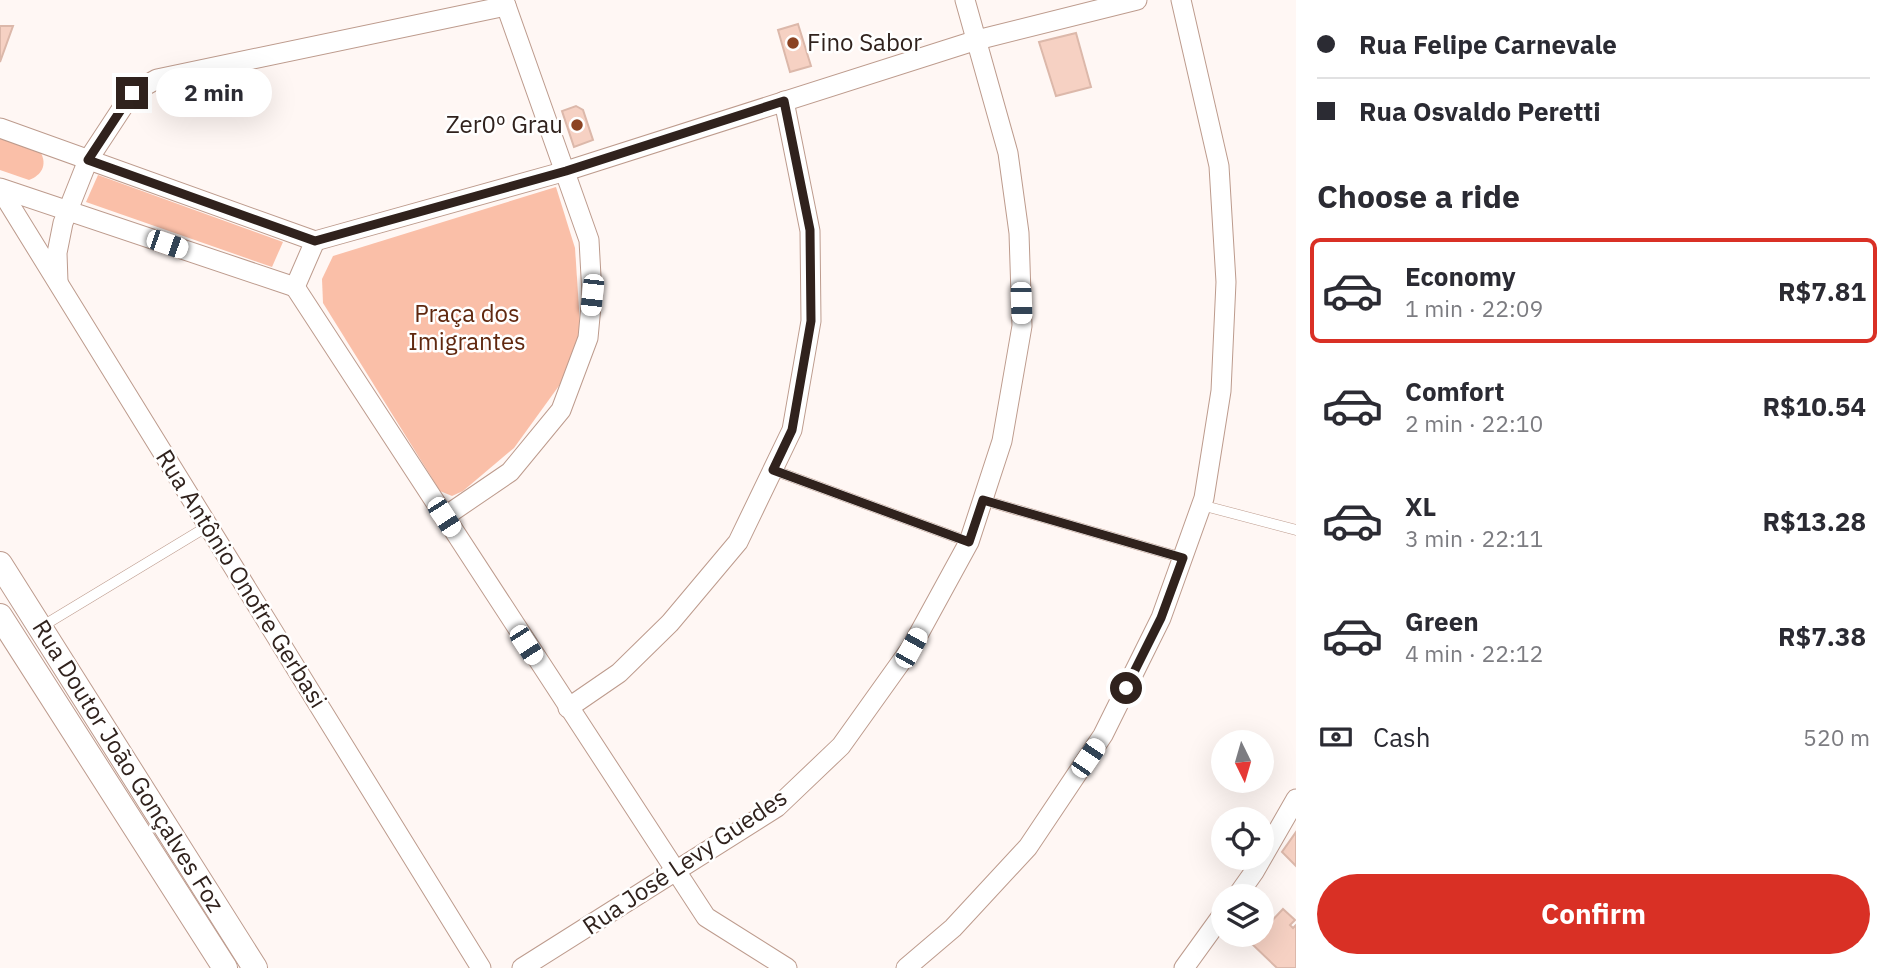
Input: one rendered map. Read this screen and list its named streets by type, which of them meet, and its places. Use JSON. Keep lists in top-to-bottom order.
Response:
{
  "streets": {
    "street": ["Rua Antônio Onofre Gerbasi", "Rua Doutor João Gonçalves Foz", "Rua José Levy Guedes"]
  },
  "parks": ["Praça dos Imigrantes"],
  "places": ["Fino Sabor", "Zer0º Grau"],
  "north": "bottom",
  "page": {
    "banner": ["Rua Felipe Carnevale", "Rua Osvaldo Peretti"],
    "bubble": "2 min",
    "heading": "Choose a ride",
    "list": [
      {
        "name": "Economy",
        "note": "1 min · 22:09",
        "value": "R$7.81"
      },
      {
        "name": "Comfort",
        "note": "2 min · 22:10",
        "value": "R$10.54"
      },
      {
        "name": "XL",
        "note": "3 min · 22:11",
        "value": "R$13.28"
      },
      {
        "name": "Green",
        "note": "4 min · 22:12",
        "value": "R$7.38"
      }
    ],
    "pay": ["Cash", "520 m"],
    "buttons": "Confirm"
  }
}
